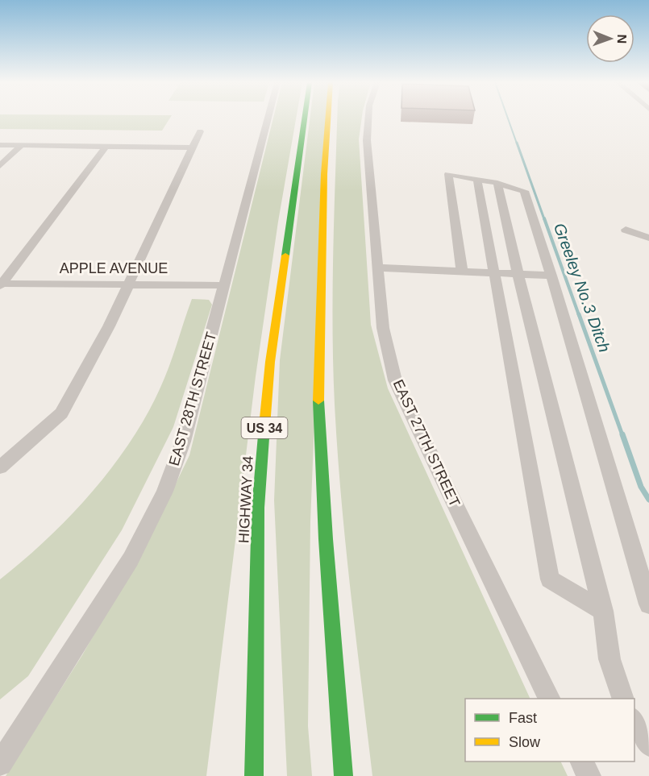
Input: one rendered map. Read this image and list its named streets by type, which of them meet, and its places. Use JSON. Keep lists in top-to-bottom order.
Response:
{
  "streets": {
    "highway": ["US 34", "HIGHWAY 34"],
    "street": ["APPLE AVENUE", "EAST 28TH STREET", "EAST 27TH STREET"]
  },
  "crossings": [
    ["APPLE AVENUE", "EAST 28TH STREET"]
  ],
  "water": ["Greeley No.3 Ditch"],
  "legend": ["Fast", "Slow"],
  "north": "right"
}
